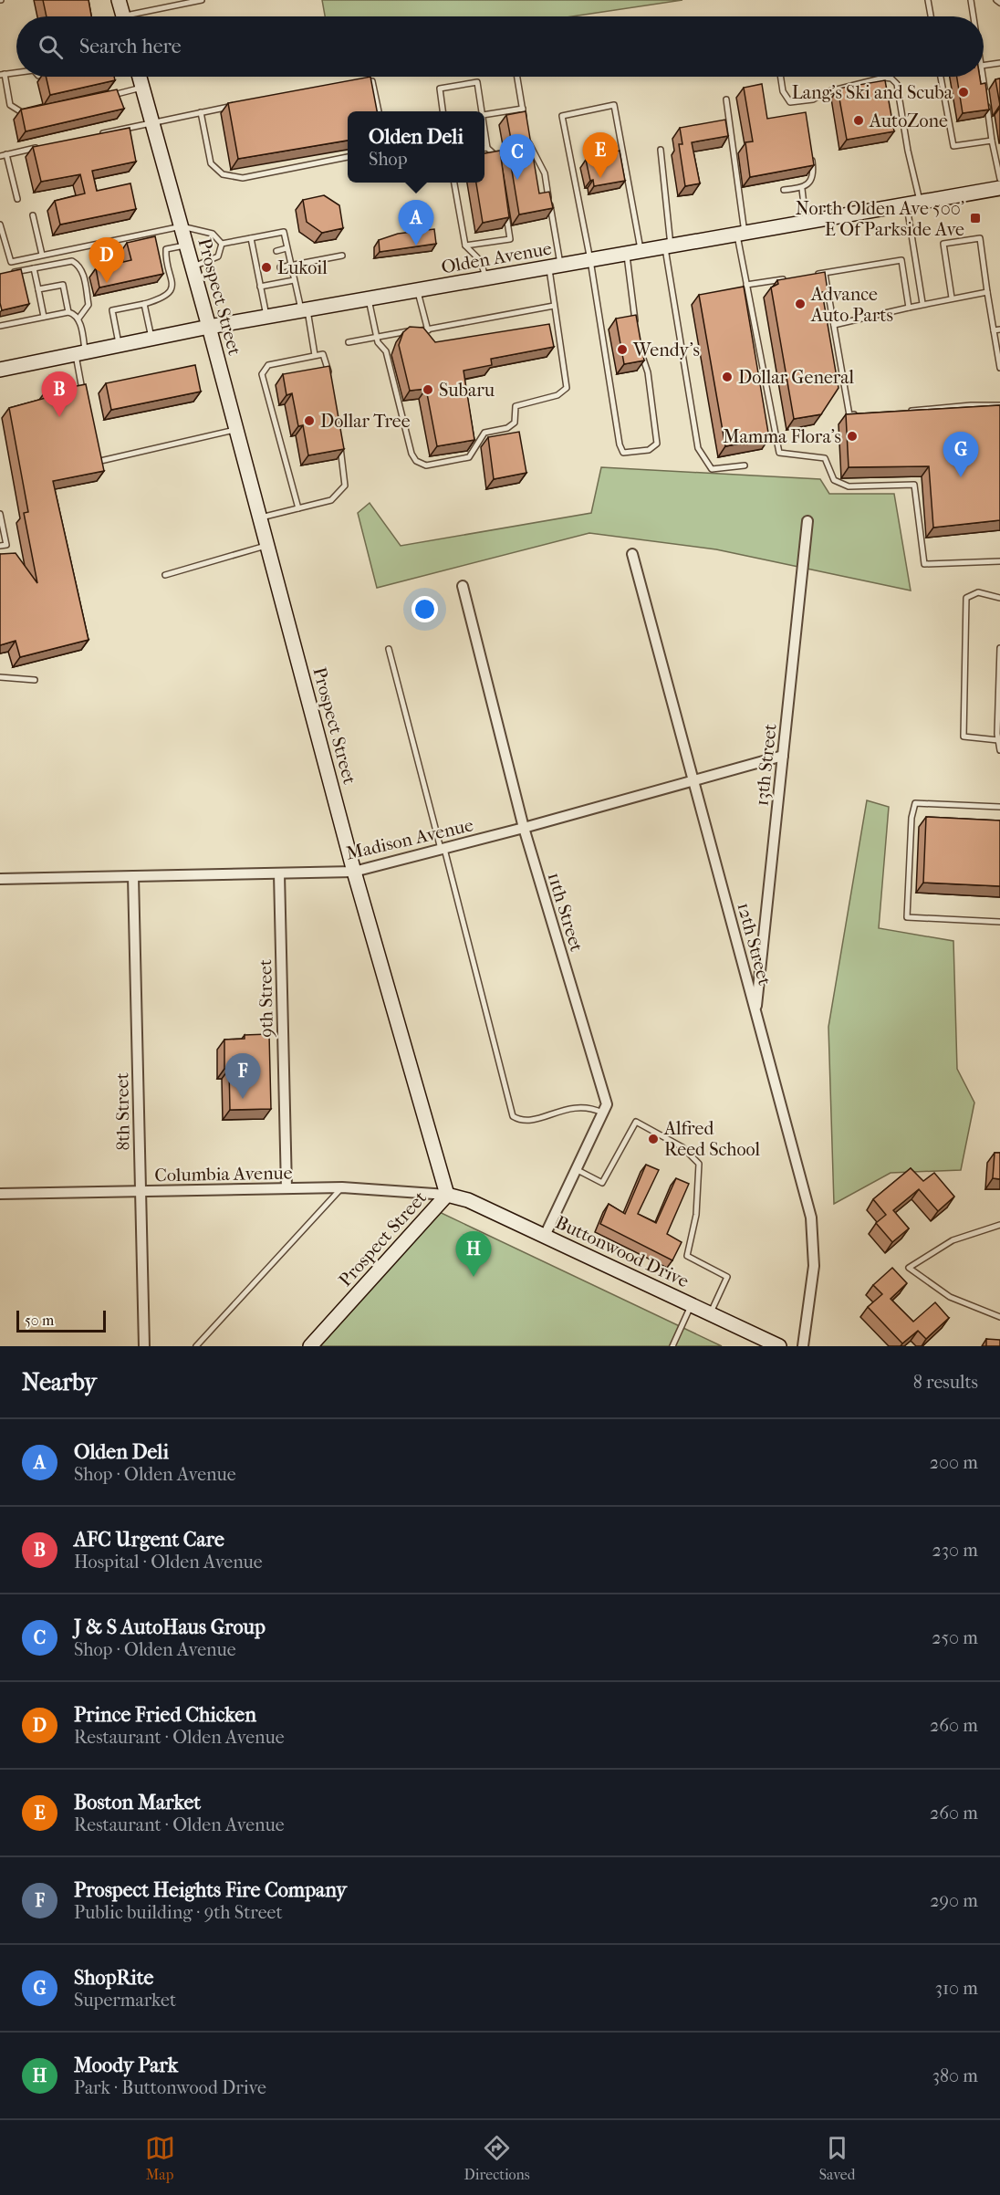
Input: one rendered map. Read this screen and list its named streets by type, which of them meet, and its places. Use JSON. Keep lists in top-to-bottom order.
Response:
{
  "streets": {
    "street": [
      "Olden Avenue",
      "Prospect Street",
      "13th Street",
      "Madison Avenue",
      "11th Street",
      "12th Street",
      "9th Street",
      "8th Street",
      "Columbia Avenue",
      "Buttonwood Drive"
    ]
  },
  "crossings": [
    ["Olden Avenue", "Prospect Street"],
    ["Prospect Street", "Madison Avenue"],
    ["Prospect Street", "Columbia Avenue"],
    ["Prospect Street", "Buttonwood Drive"],
    ["13th Street", "Madison Avenue"],
    ["13th Street", "12th Street"],
    ["Madison Avenue", "11th Street"],
    ["Madison Avenue", "12th Street"],
    ["Madison Avenue", "9th Street"],
    ["Madison Avenue", "8th Street"],
    ["11th Street", "Buttonwood Drive"],
    ["9th Street", "Columbia Avenue"],
    ["8th Street", "Columbia Avenue"],
    ["Columbia Avenue", "Buttonwood Drive"]
  ],
  "places": {
    "other": [
      "Lang's Ski and Scuba",
      "AutoZone",
      "Lukoil",
      "Advance Auto Parts",
      "Wendy's",
      "Dollar General",
      "Subaru",
      "Dollar Tree",
      "Mamma Flora's",
      "Alfred Reed School"
    ],
    "transit": ["North Olden Ave 500' E Of Parkside Ave"]
  },
  "scale_bar": "50 m",
  "page": {
    "search": "Search here",
    "popup": ["Olden Deli", "Shop"],
    "pins": [
      "E",
      "C",
      "A",
      "D",
      "B",
      "G",
      "F",
      "H"
    ],
    "scale": "50 m",
    "heading": ["Nearby", "8 results"],
    "list": [
      {
        "mark": "A",
        "name": "Olden Deli",
        "note": "Shop · Olden Avenue",
        "value": "200 m"
      },
      {
        "mark": "B",
        "name": "AFC Urgent Care",
        "note": "Hospital · Olden Avenue",
        "value": "230 m"
      },
      {
        "mark": "C",
        "name": "J & S AutoHaus Group",
        "note": "Shop · Olden Avenue",
        "value": "250 m"
      },
      {
        "mark": "D",
        "name": "Prince Fried Chicken",
        "note": "Restaurant · Olden Avenue",
        "value": "260 m"
      },
      {
        "mark": "E",
        "name": "Boston Market",
        "note": "Restaurant · Olden Avenue",
        "value": "260 m"
      },
      {
        "mark": "F",
        "name": "Prospect Heights Fire Company",
        "note": "Public building · 9th Street",
        "value": "290 m"
      },
      {
        "mark": "G",
        "name": "ShopRite",
        "note": "Supermarket",
        "value": "310 m"
      },
      {
        "mark": "H",
        "name": "Moody Park",
        "note": "Park · Buttonwood Drive",
        "value": "380 m"
      }
    ],
    "nav": ["Map", "Directions", "Saved"]
  }
}
